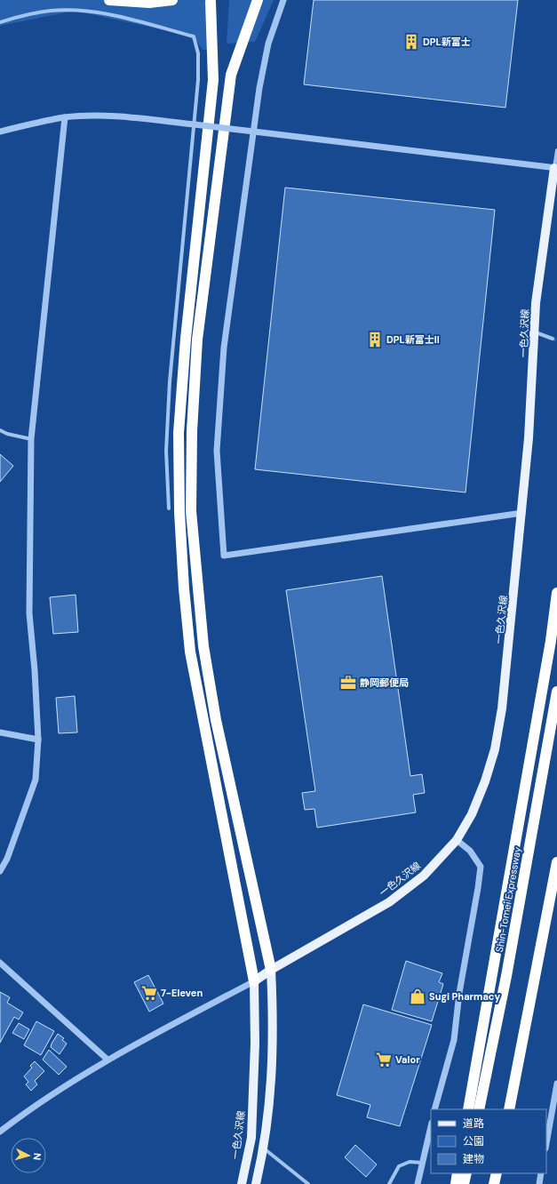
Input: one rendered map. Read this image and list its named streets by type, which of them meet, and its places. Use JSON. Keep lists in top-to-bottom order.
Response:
{
  "streets": {
    "highway": ["Shin-Tomei Expressway"],
    "main road": ["一色久沢線"]
  },
  "places": {
    "building": ["DPL新富士", "DPL新富士II"],
    "office": ["静岡郵便局"],
    "supermarket": ["7-Eleven", "Valor"],
    "shop": ["Sugi Pharmacy"]
  },
  "legend": ["道路", "公園", "建物"],
  "north": "right"
}
